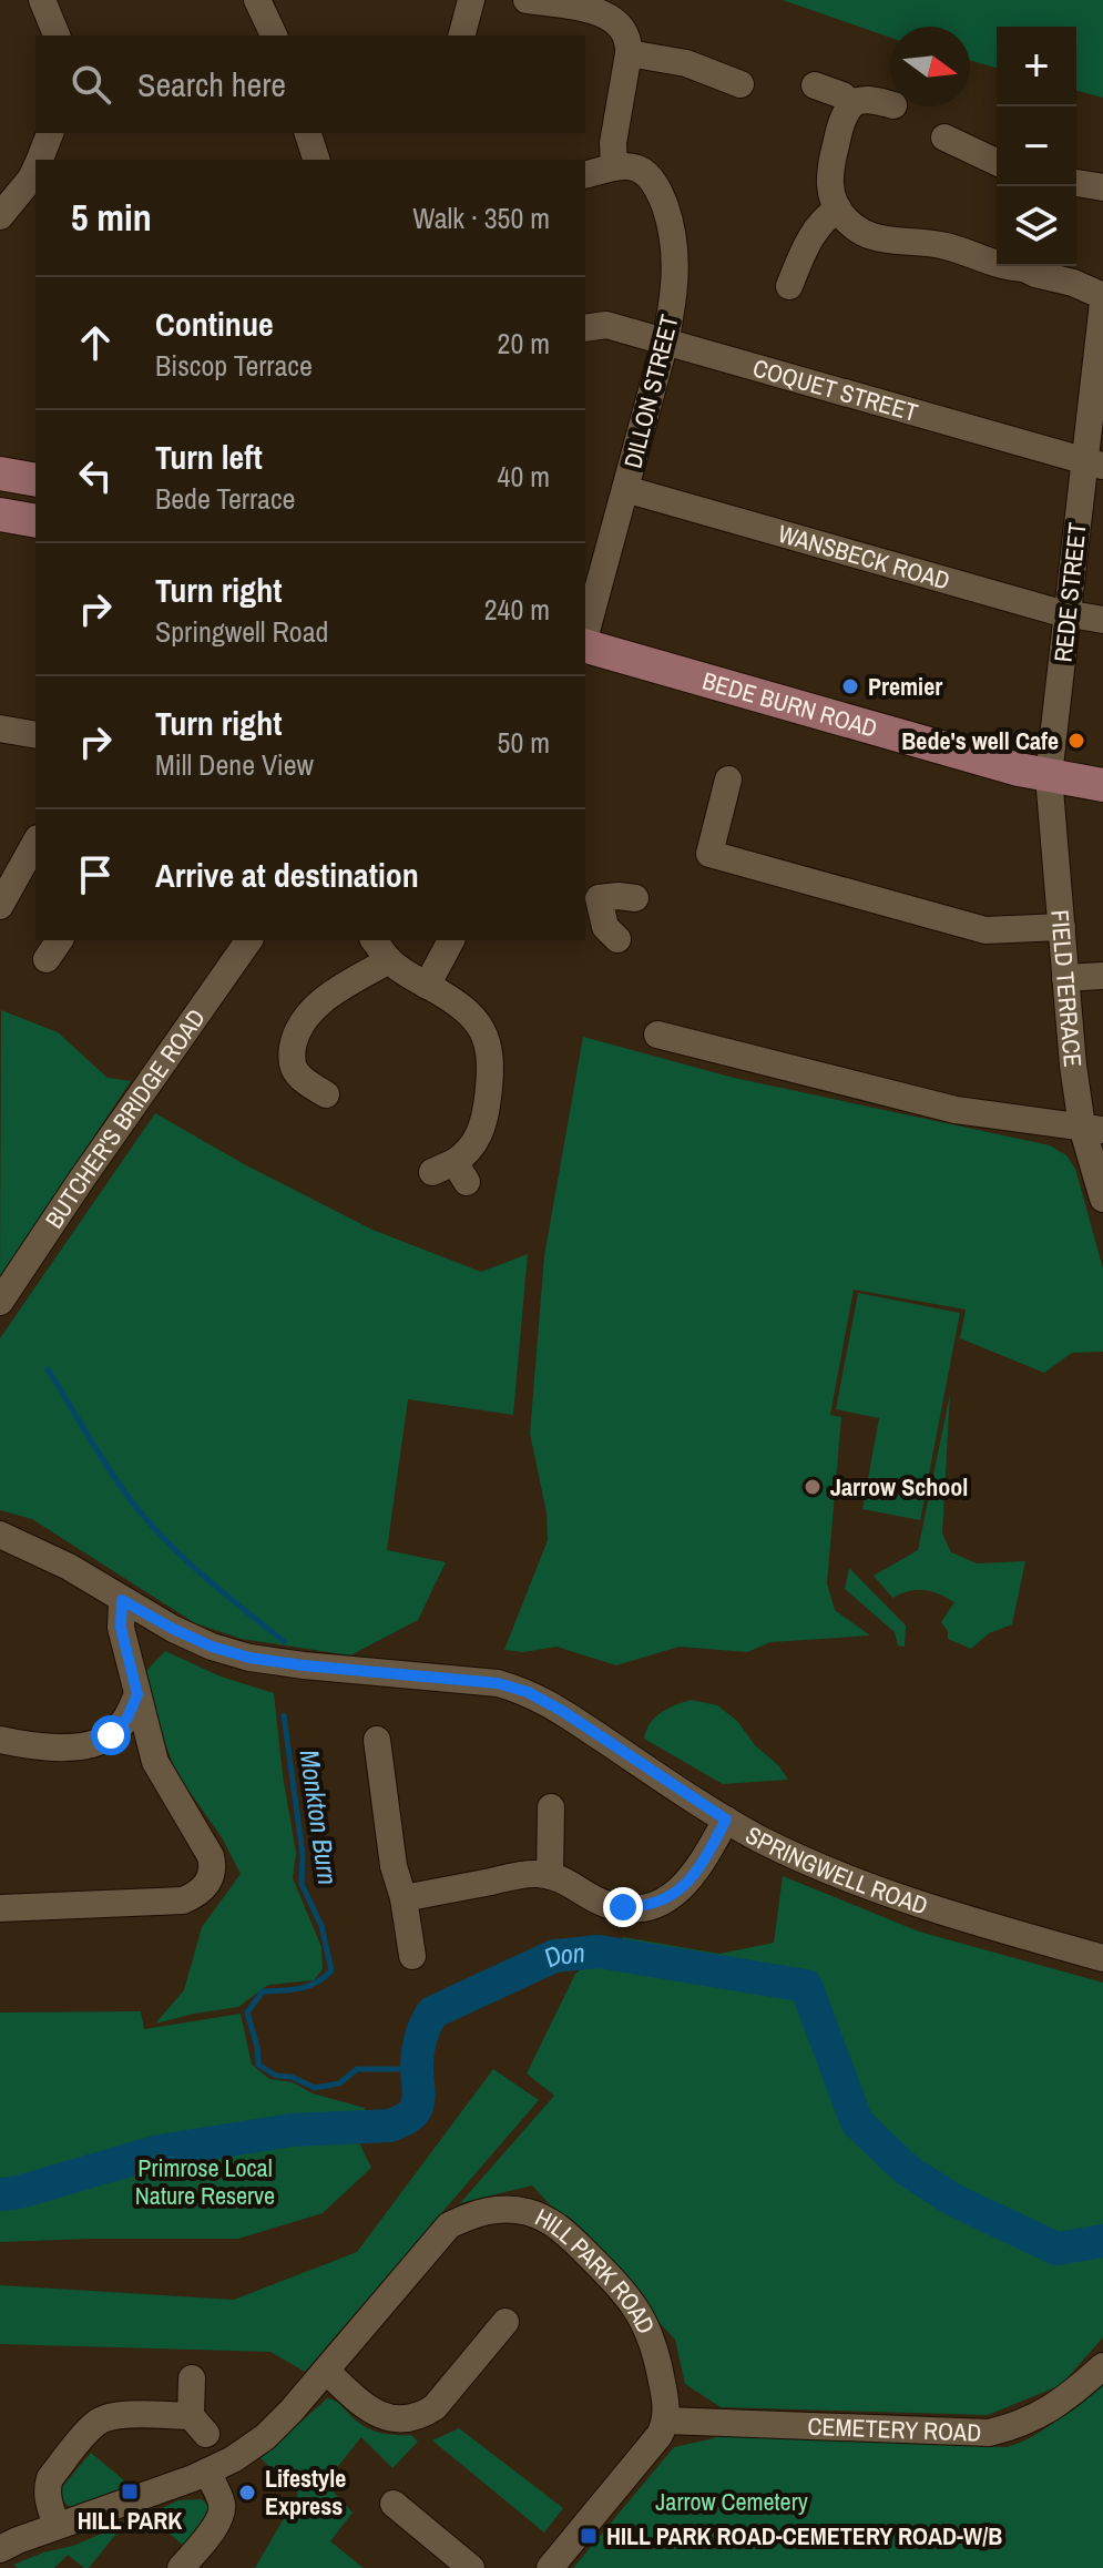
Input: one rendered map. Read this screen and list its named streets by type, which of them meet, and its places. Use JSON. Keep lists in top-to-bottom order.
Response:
{
  "streets": {
    "main road": ["BEDE BURN ROAD"],
    "street": [
      "COQUET STREET",
      "DILLON STREET",
      "WANSBECK ROAD",
      "REDE STREET",
      "FIELD TERRACE",
      "BUTCHER'S BRIDGE ROAD",
      "SPRINGWELL ROAD",
      "HILL PARK ROAD",
      "CEMETERY ROAD"
    ]
  },
  "crossings": [
    ["COQUET STREET", "DILLON STREET"],
    ["COQUET STREET", "REDE STREET"],
    ["DILLON STREET", "WANSBECK ROAD"],
    ["WANSBECK ROAD", "REDE STREET"],
    ["REDE STREET", "BEDE BURN ROAD"],
    ["REDE STREET", "FIELD TERRACE"],
    ["BEDE BURN ROAD", "FIELD TERRACE"],
    ["HILL PARK ROAD", "CEMETERY ROAD"]
  ],
  "water": ["Monkton Burn", "Don"],
  "parks": ["Primrose Local Nature Reserve", "Jarrow Cemetery"],
  "places": {
    "other": [
      "Premier",
      "Bede's well Cafe",
      "Jarrow School",
      "Lifestyle Express"
    ],
    "transit": ["HILL PARK", "HILL PARK ROAD-CEMETERY ROAD-W/B"]
  },
  "north": "right",
  "page": {
    "map_buttons": ["+", "−"],
    "search": "Search here",
    "heading": ["5 min", "Walk · 350 m"],
    "list": [
      ["Continue", "Biscop Terrace", "20 m"],
      ["Turn left", "Bede Terrace", "40 m"],
      ["Turn right", "Springwell Road", "240 m"],
      ["Turn right", "Mill Dene View", "50 m"],
      "Arrive at destination"
    ]
  }
}
